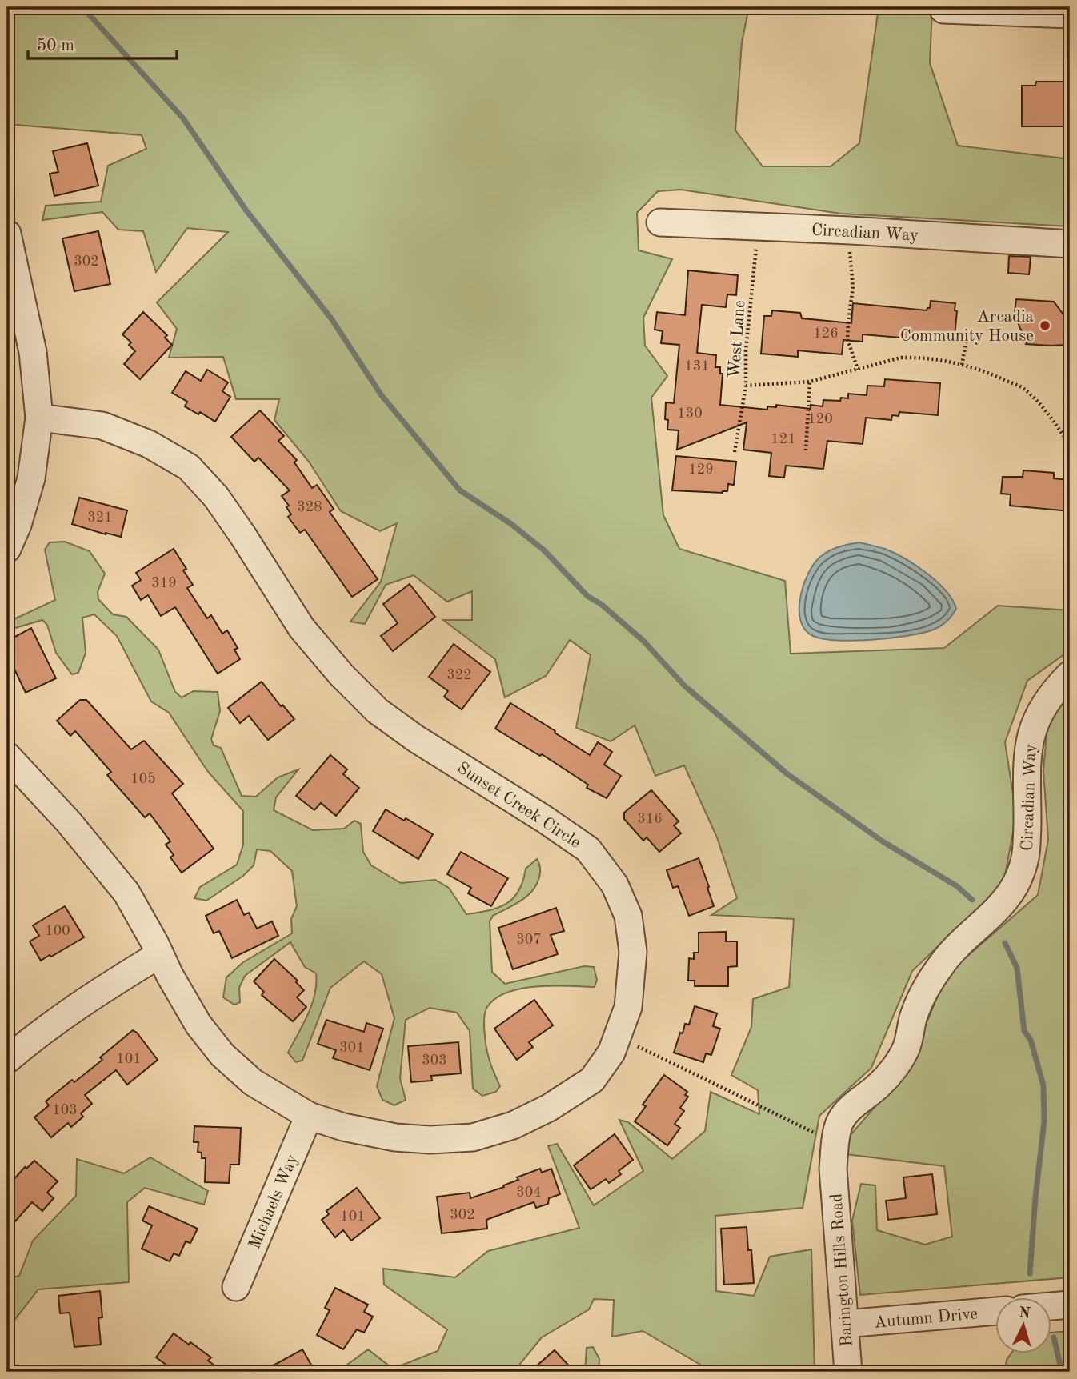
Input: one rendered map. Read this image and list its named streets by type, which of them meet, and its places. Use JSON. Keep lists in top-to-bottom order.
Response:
{
  "streets": {
    "street": [
      "Circadian Way",
      "Sunset Creek Circle",
      "Michaels Way",
      "Barington Hills Road",
      "Autumn Drive"
    ],
    "path": ["West Lane"]
  },
  "crossings": [
    ["Circadian Way", "West Lane"],
    ["Circadian Way", "Barington Hills Road"],
    ["Sunset Creek Circle", "Michaels Way"],
    ["Barington Hills Road", "Autumn Drive"]
  ],
  "places": ["Arcadia Community House"],
  "house_numbers": [
    "302",
    "126",
    "131",
    "130",
    "120",
    "121",
    "129",
    "328",
    "321",
    "319",
    "322",
    "105",
    "316",
    "100",
    "307",
    "301",
    "101",
    "303",
    "103",
    "304",
    "302",
    "101"
  ],
  "scale_bar": "50 m",
  "north": "top"
}
